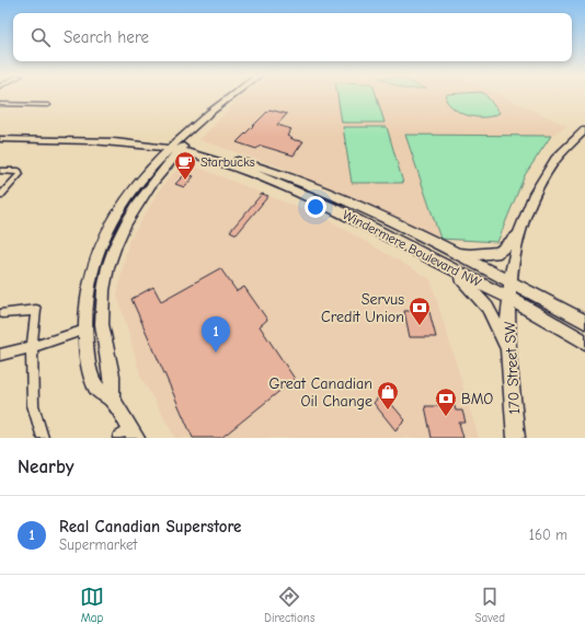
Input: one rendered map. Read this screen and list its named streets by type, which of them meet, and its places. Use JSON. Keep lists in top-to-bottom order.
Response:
{
  "streets": {
    "street": ["Windermere Boulevard NW", "170 Street SW"]
  },
  "crossings": [
    ["Windermere Boulevard NW", "170 Street SW"]
  ],
  "places": {
    "cafe": ["Starbucks"],
    "bank": ["Servus Credit Union", "BMO"],
    "shop": ["Great Canadian Oil Change"]
  },
  "page": {
    "search": "Search here",
    "pins": "1",
    "heading": "Nearby",
    "list": [
      {
        "mark": "1",
        "name": "Real Canadian Superstore",
        "note": "Supermarket",
        "value": "160 m"
      }
    ],
    "nav": ["Map", "Directions", "Saved"]
  }
}
